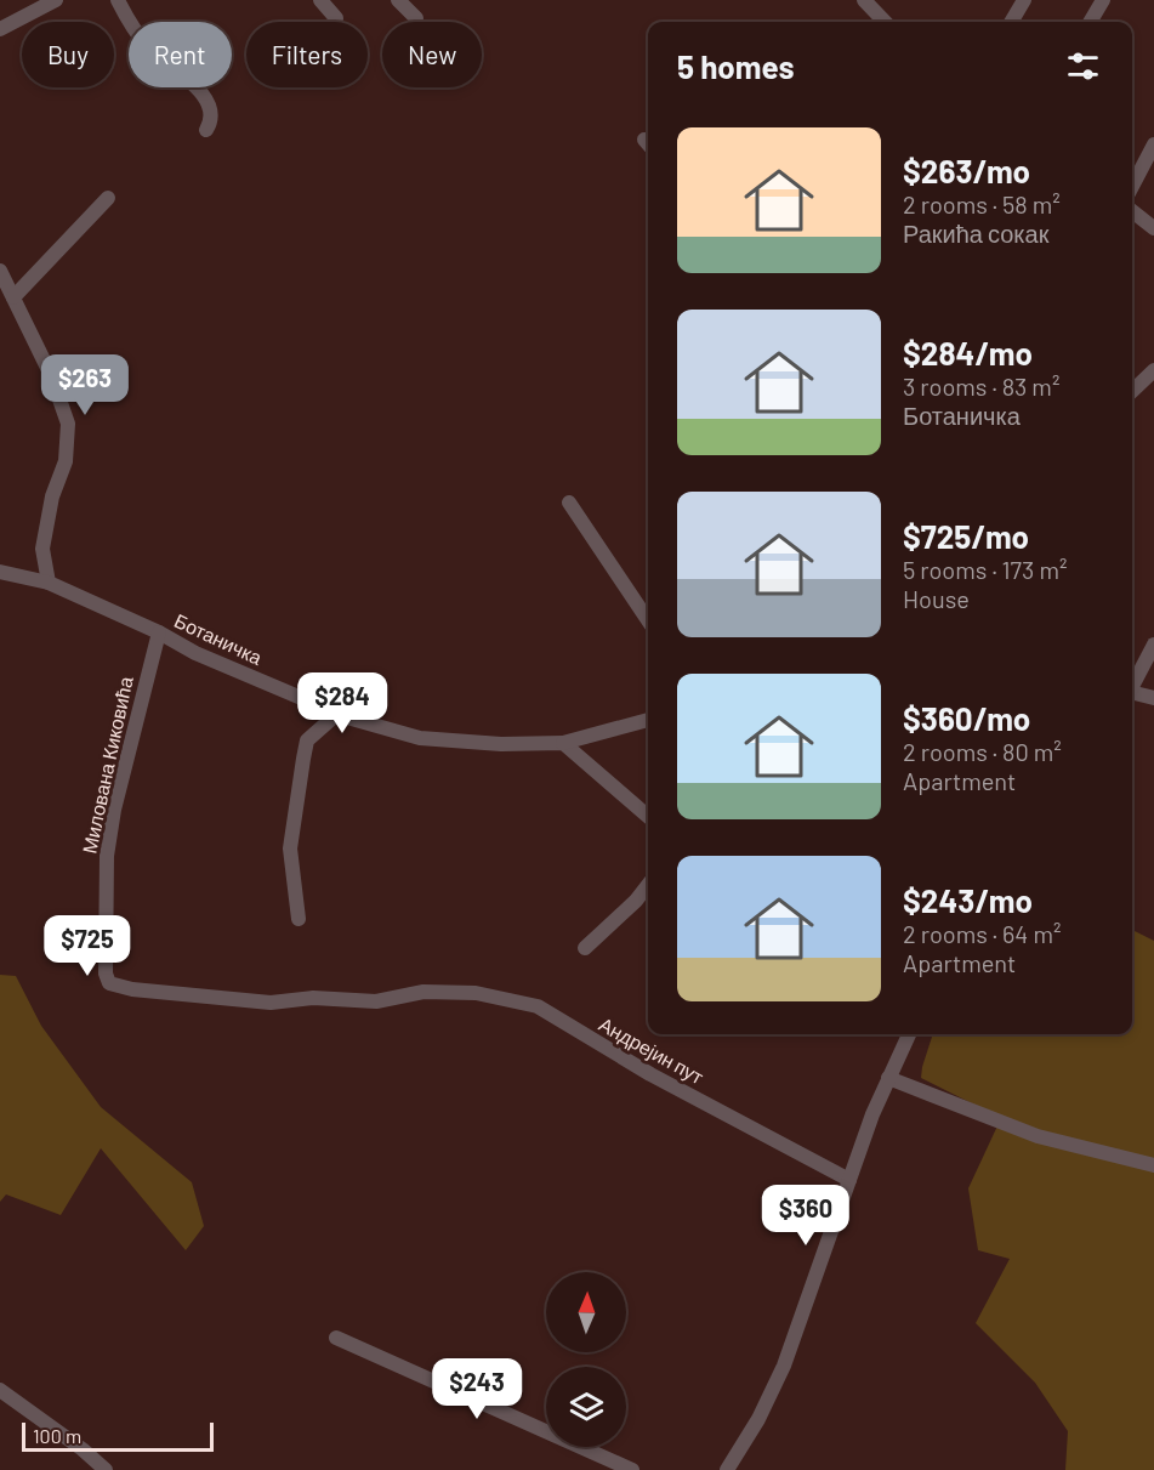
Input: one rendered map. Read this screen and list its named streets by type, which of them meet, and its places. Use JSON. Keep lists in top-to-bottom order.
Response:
{
  "streets": {
    "street": ["Ботаничка", "Милована Киковића", "Андрејин пут"]
  },
  "crossings": [
    ["Ботаничка", "Милована Киковића"],
    ["Милована Киковића", "Андрејин пут"]
  ],
  "scale_bar": "100 m",
  "north": "top",
  "page": {
    "chip": [
      "Buy",
      "Rent",
      "Filters",
      "New"
    ],
    "heading": "5 homes",
    "list": [
      {
        "name": "$263/mo",
        "note": "2 rooms · 58 m² · Ракића сокак"
      },
      {
        "name": "$284/mo",
        "note": "3 rooms · 83 m² · Ботаничка"
      },
      {
        "name": "$725/mo",
        "note": "5 rooms · 173 m² · House"
      },
      {
        "name": "$360/mo",
        "note": "2 rooms · 80 m² · Apartment"
      },
      {
        "name": "$243/mo",
        "note": "2 rooms · 64 m² · Apartment"
      }
    ],
    "price": [
      "$263",
      "$284",
      "$725",
      "$360",
      "$243"
    ],
    "scale": "100 m"
  }
}
